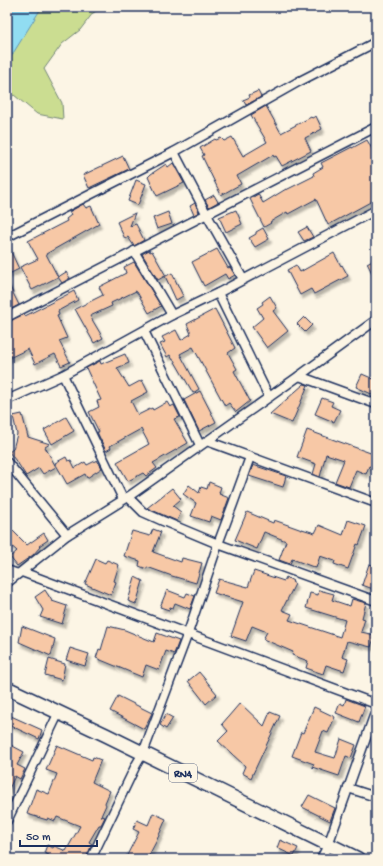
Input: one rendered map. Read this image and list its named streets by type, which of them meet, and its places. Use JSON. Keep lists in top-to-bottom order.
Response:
{
  "streets": {
    "highway": ["RN4"]
  },
  "scale_bar": "50 m"
}
